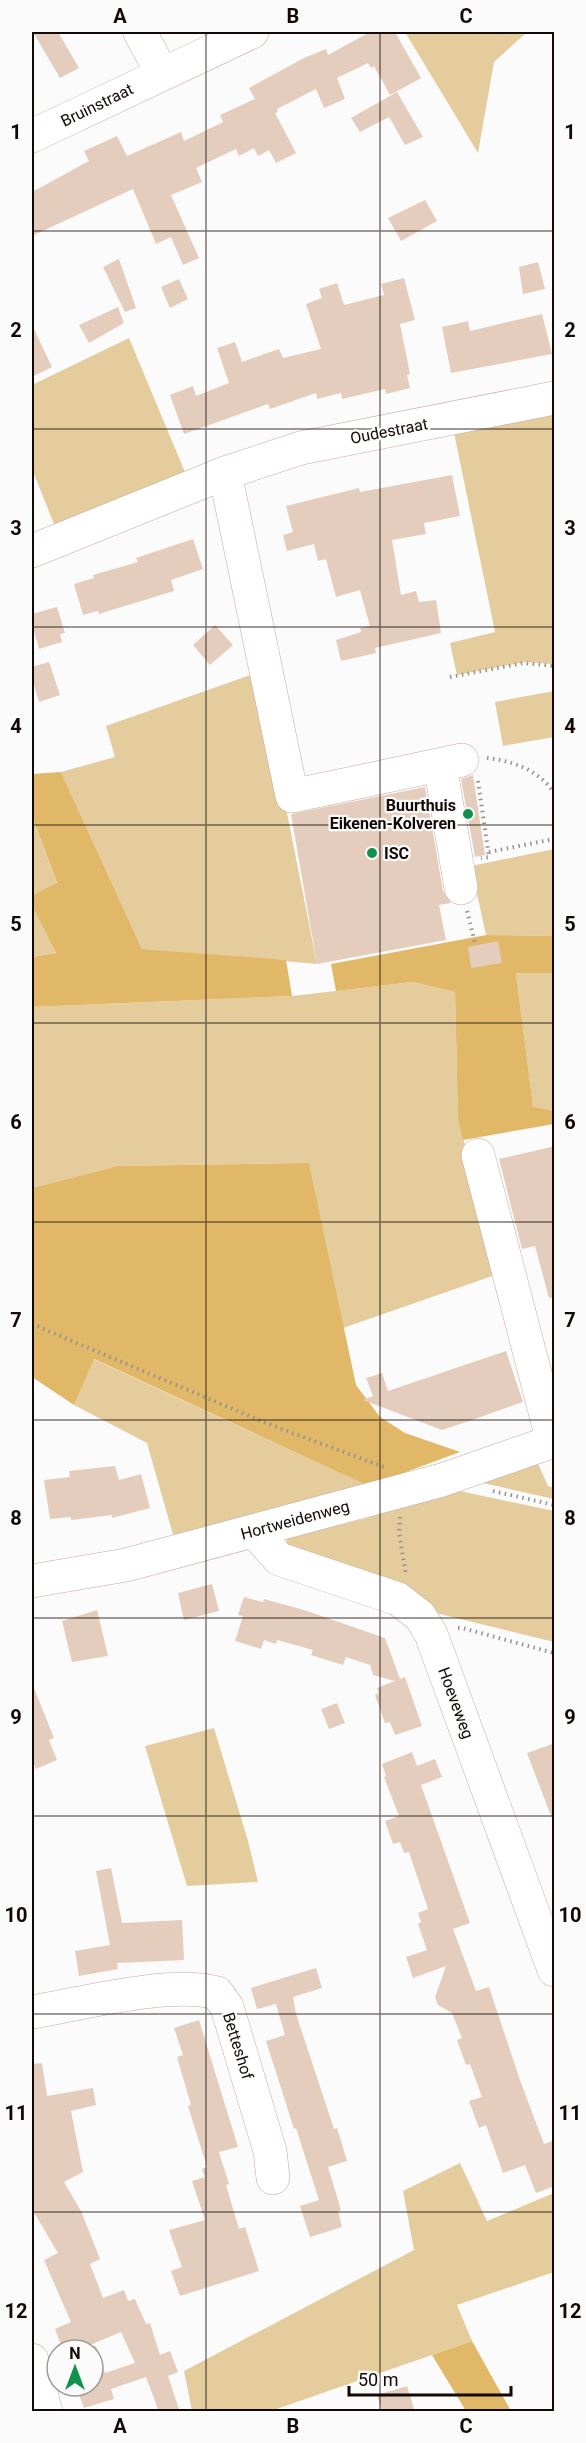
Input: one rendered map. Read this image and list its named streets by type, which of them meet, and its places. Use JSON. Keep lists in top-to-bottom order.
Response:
{
  "streets": {
    "street": [
      "Bruinstraat",
      "Oudestraat",
      "Hortweidenweg",
      "Hoeveweg",
      "Betteshof"
    ]
  },
  "crossings": [
    ["Hortweidenweg", "Hoeveweg"]
  ],
  "places": ["Buurthuis Eikenen-Kolveren", "ISC"],
  "scale_bar": "50 m",
  "north": "top",
  "grid": {
    "columns": ["A", "B", "C"],
    "rows": [
      "1",
      "2",
      "3",
      "4",
      "5",
      "6",
      "7",
      "8",
      "9",
      "10",
      "11",
      "12"
    ]
  }
}
